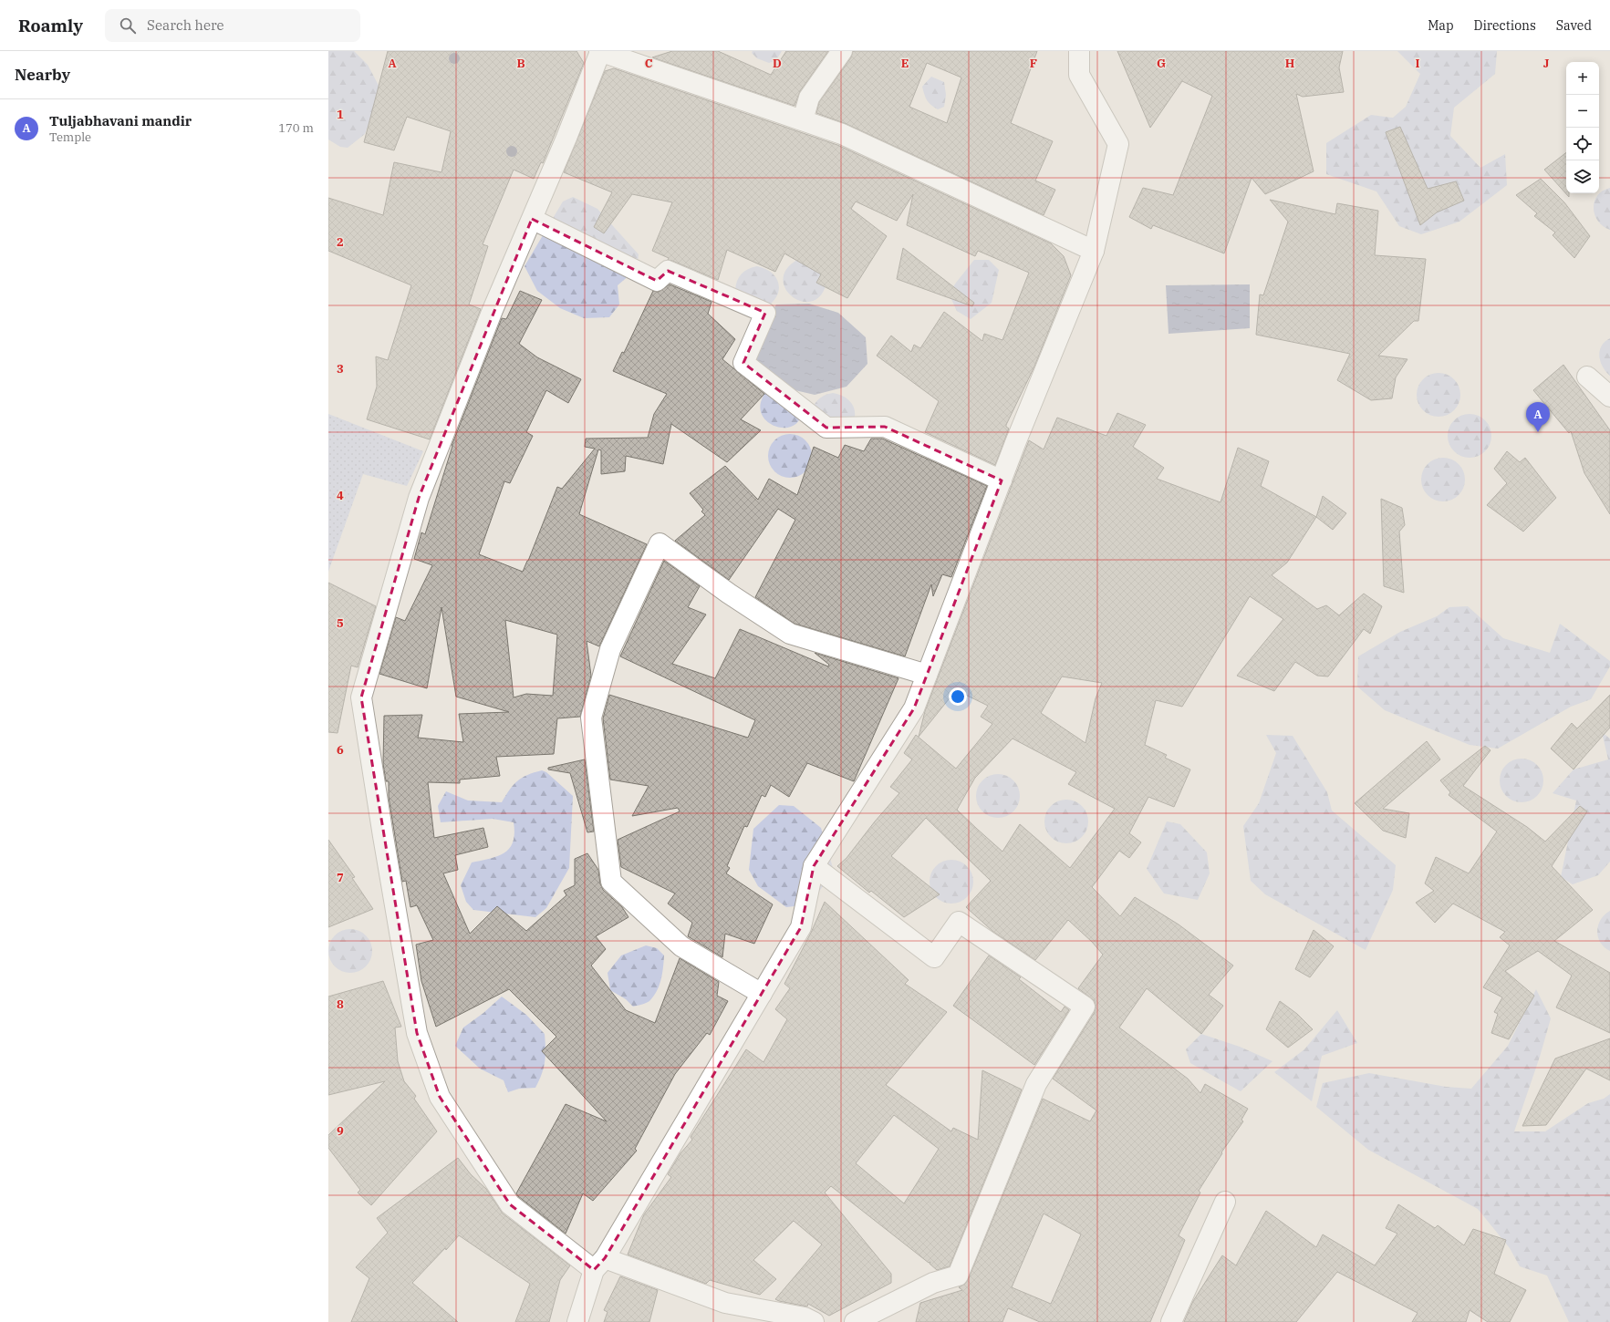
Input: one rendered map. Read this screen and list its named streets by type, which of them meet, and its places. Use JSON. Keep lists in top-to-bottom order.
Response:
{
  "page": {
    "header": "Roamly",
    "search": "Search here",
    "nav": ["Map", "Directions", "Saved"],
    "heading": "Nearby",
    "map_buttons": ["+", "−"],
    "list": [
      {
        "mark": "A",
        "name": "Tuljabhavani mandir",
        "note": "Temple",
        "value": "170 m"
      }
    ],
    "pins": "A"
  },
  "grid": {
    "columns": [
      "A",
      "B",
      "C",
      "D",
      "E",
      "F",
      "G",
      "H",
      "I",
      "J"
    ],
    "rows": [
      "1",
      "2",
      "3",
      "4",
      "5",
      "6",
      "7",
      "8",
      "9"
    ]
  }
}
